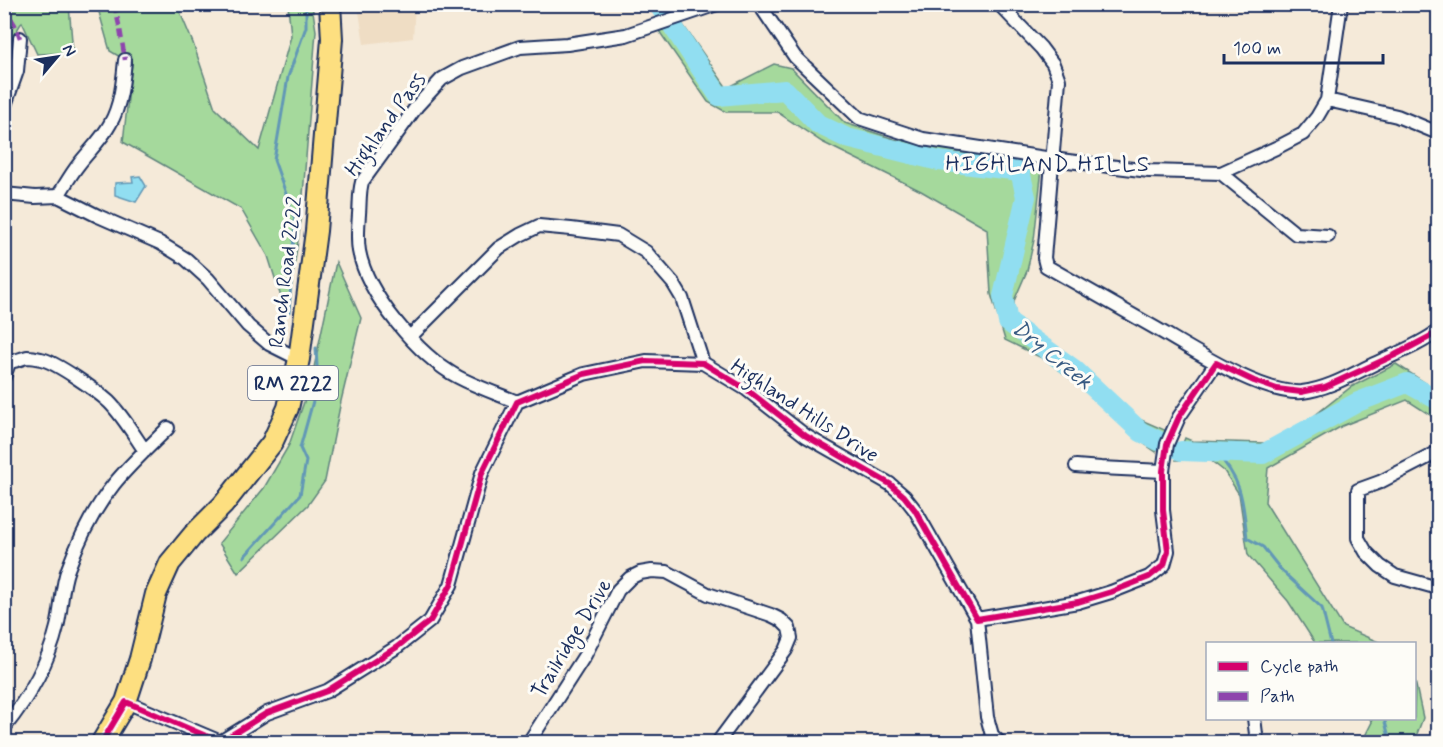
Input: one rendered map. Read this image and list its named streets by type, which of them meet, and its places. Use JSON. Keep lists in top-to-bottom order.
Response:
{
  "streets": {
    "main road": ["Ranch Road 2222", "RM 2222"],
    "street": ["Highland Pass", "Highland Hills Drive", "Trailridge Drive"]
  },
  "crossings": [
    ["Highland Pass", "Highland Hills Drive"]
  ],
  "districts": ["HIGHLAND HILLS"],
  "water": ["Dry Creek"],
  "legend": ["Cycle path", "Path"],
  "scale_bar": "100 m",
  "north": "top right"
}
